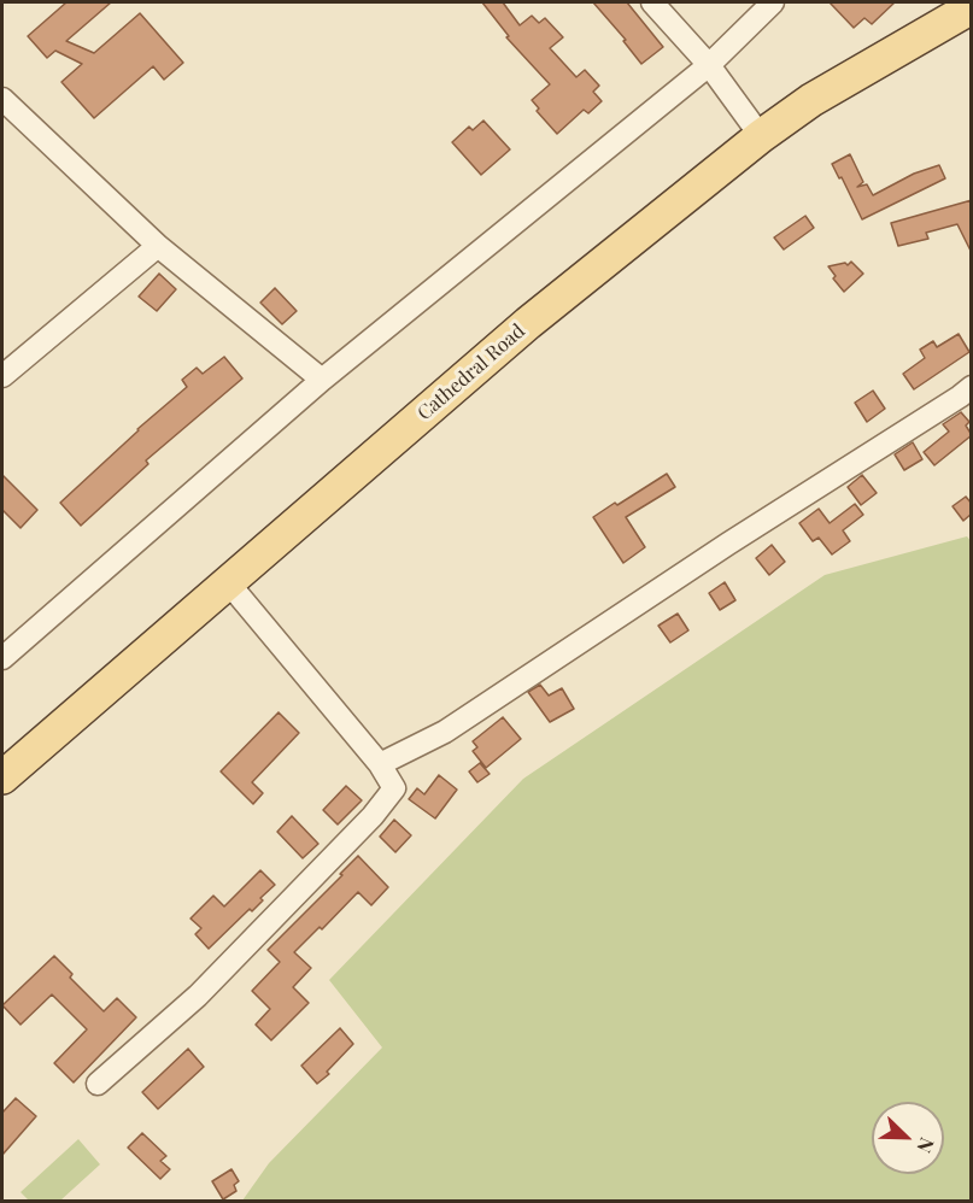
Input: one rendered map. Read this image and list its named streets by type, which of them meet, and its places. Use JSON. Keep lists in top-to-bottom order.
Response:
{
  "streets": {
    "main road": ["Cathedral Road"]
  },
  "north": "bottom right"
}
